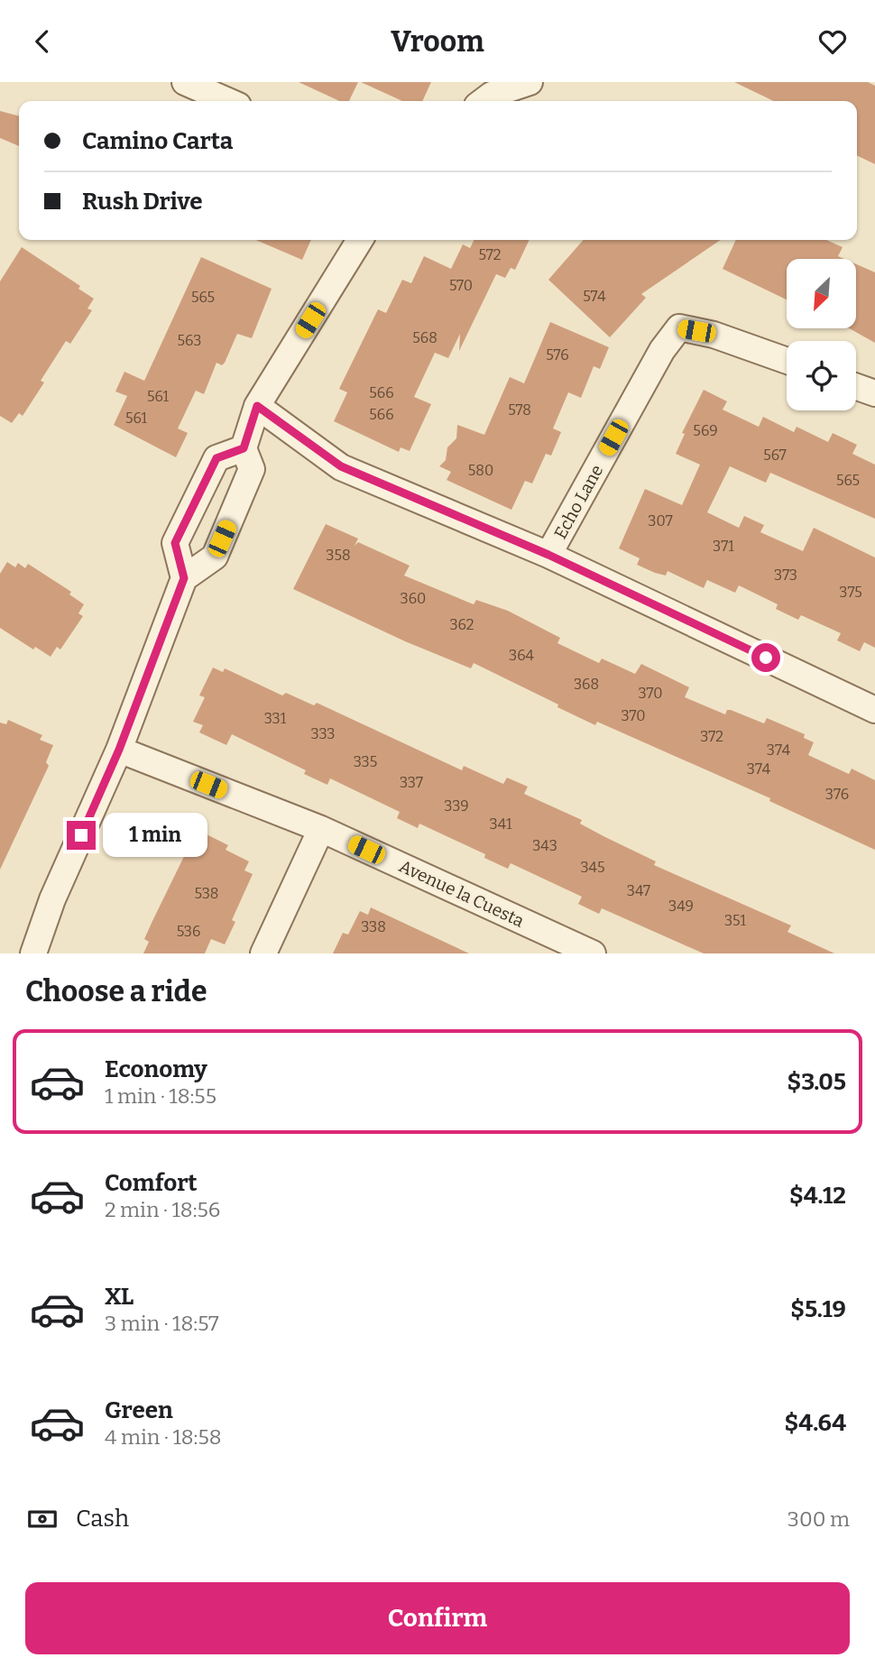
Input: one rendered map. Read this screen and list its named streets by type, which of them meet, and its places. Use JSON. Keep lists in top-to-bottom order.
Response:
{
  "streets": {
    "street": ["Echo Lane", "Avenue la Cuesta"]
  },
  "house_numbers": [
    "572",
    "570",
    "574",
    "565",
    "568",
    "563",
    "576",
    "566",
    "561",
    "578",
    "566",
    "561",
    "569",
    "567",
    "580",
    "565",
    "307",
    "371",
    "358",
    "373",
    "375",
    "360",
    "362",
    "364",
    "368",
    "370",
    "370",
    "331",
    "333",
    "372",
    "374",
    "335",
    "374",
    "337",
    "376",
    "339",
    "341",
    "343",
    "345",
    "347",
    "538",
    "349",
    "351",
    "338",
    "536"
  ],
  "north": "bottom left",
  "page": {
    "header": "Vroom",
    "banner": ["Camino Carta", "Rush Drive"],
    "bubble": "1 min",
    "heading": "Choose a ride",
    "list": [
      {
        "name": "Economy",
        "note": "1 min · 18:55",
        "value": "$3.05"
      },
      {
        "name": "Comfort",
        "note": "2 min · 18:56",
        "value": "$4.12"
      },
      {
        "name": "XL",
        "note": "3 min · 18:57",
        "value": "$5.19"
      },
      {
        "name": "Green",
        "note": "4 min · 18:58",
        "value": "$4.64"
      }
    ],
    "pay": ["Cash", "300 m"],
    "buttons": "Confirm"
  }
}
